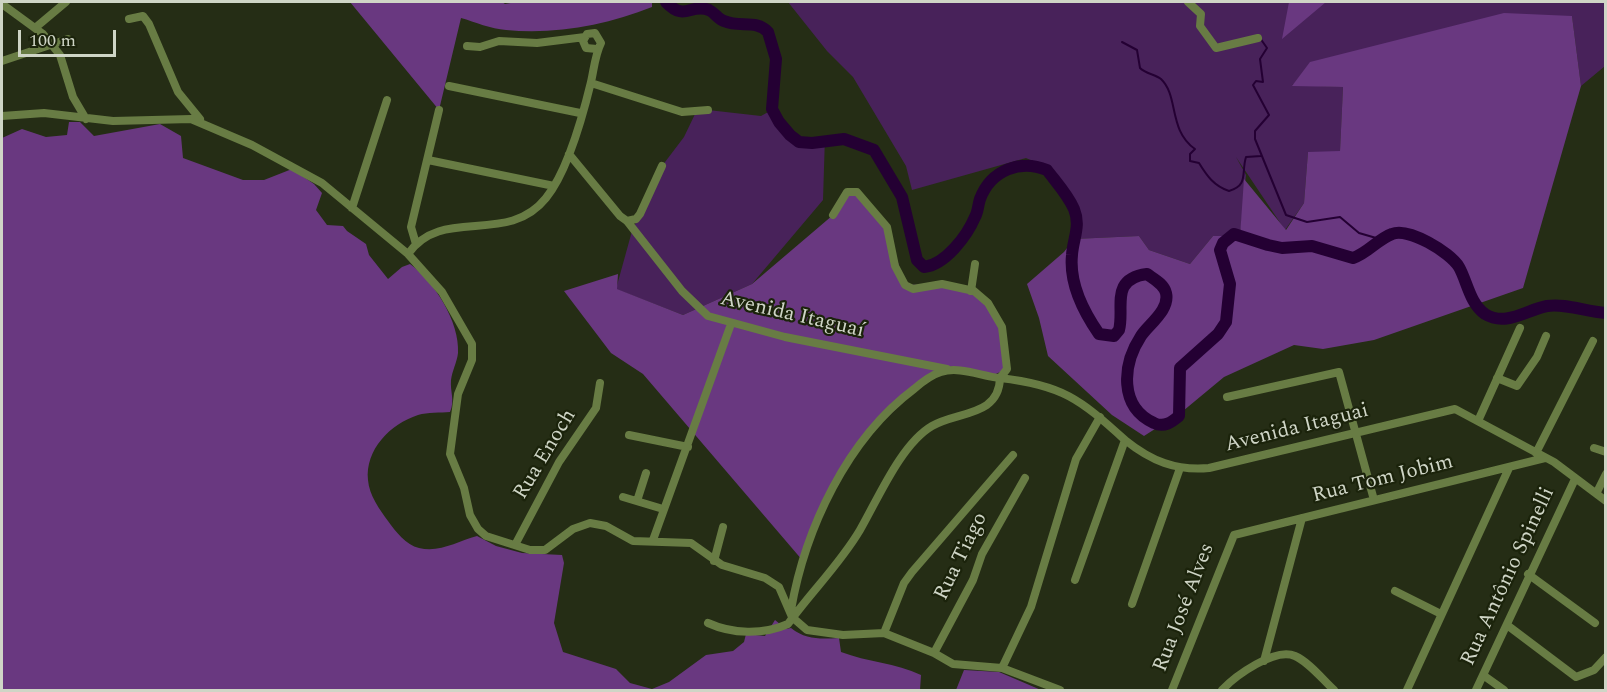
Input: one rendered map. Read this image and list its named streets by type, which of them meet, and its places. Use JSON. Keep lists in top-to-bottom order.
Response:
{
  "streets": {
    "street": [
      "Avenida Itaguaí",
      "Avenida Itaguai",
      "Rua Enoch",
      "Rua Tom Jobim",
      "Rua Tiago",
      "Rua Antônio Spinelli",
      "Rua José Alves"
    ]
  },
  "crossings": [
    ["Avenida Itaguai", "Rua Tom Jobim"],
    ["Avenida Itaguai", "Rua Antônio Spinelli"],
    ["Rua Tom Jobim", "Rua José Alves"]
  ],
  "scale_bar": "100 m"
}
